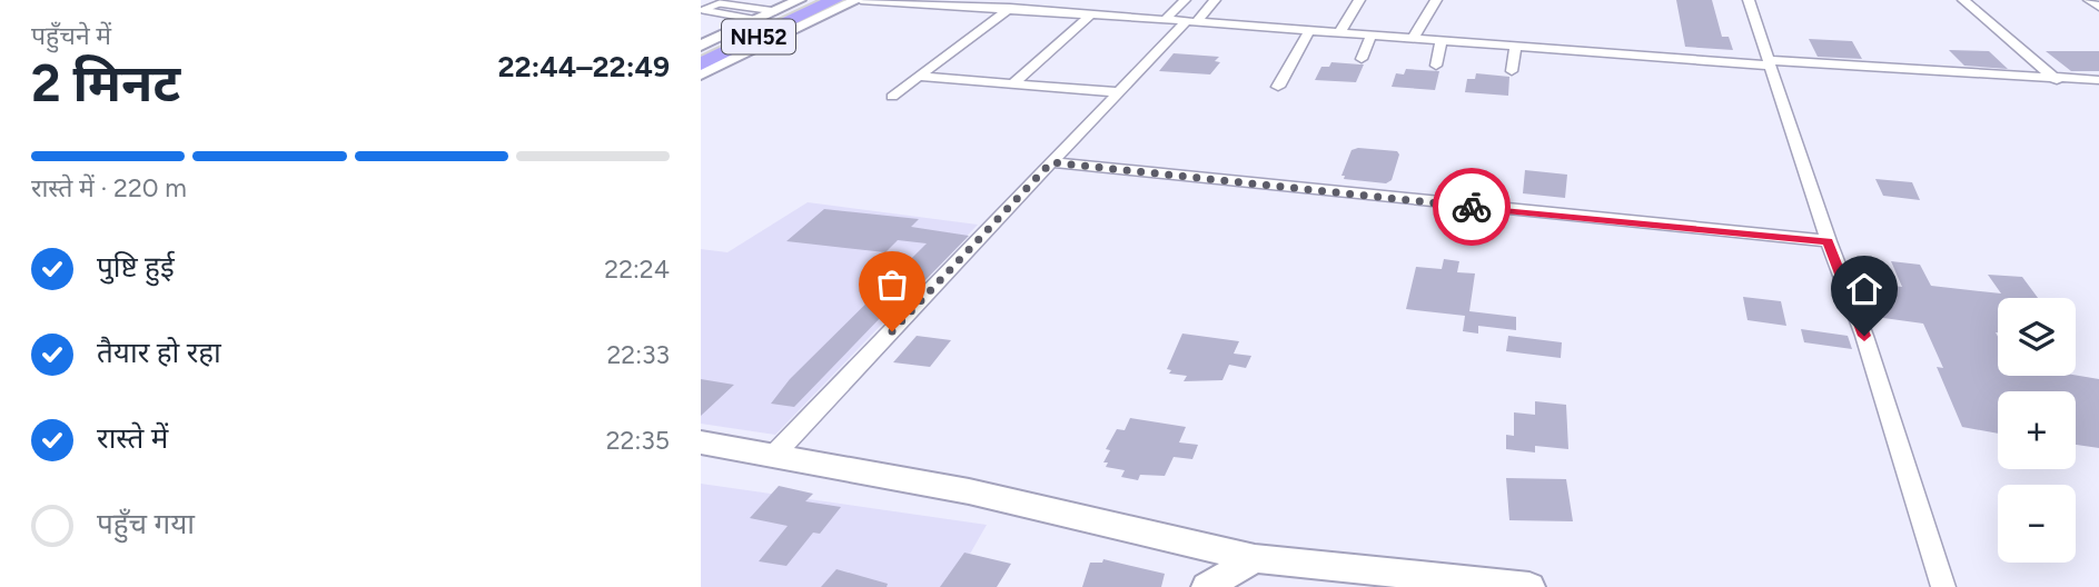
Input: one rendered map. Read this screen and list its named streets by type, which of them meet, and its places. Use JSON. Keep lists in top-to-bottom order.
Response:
{
  "streets": {
    "highway": ["NH52"]
  },
  "page": {
    "heading": ["2 मिनट", "पहुँचने में", "22:44–22:49"],
    "bar": "रास्ते में · 220 m",
    "list": [
      ["पुष्टि हुई", "22:24"],
      ["तैयार हो रहा", "22:33"],
      ["रास्ते में", "22:35"],
      "पहुँच गया"
    ],
    "map_buttons": ["+", "−"]
  }
}
